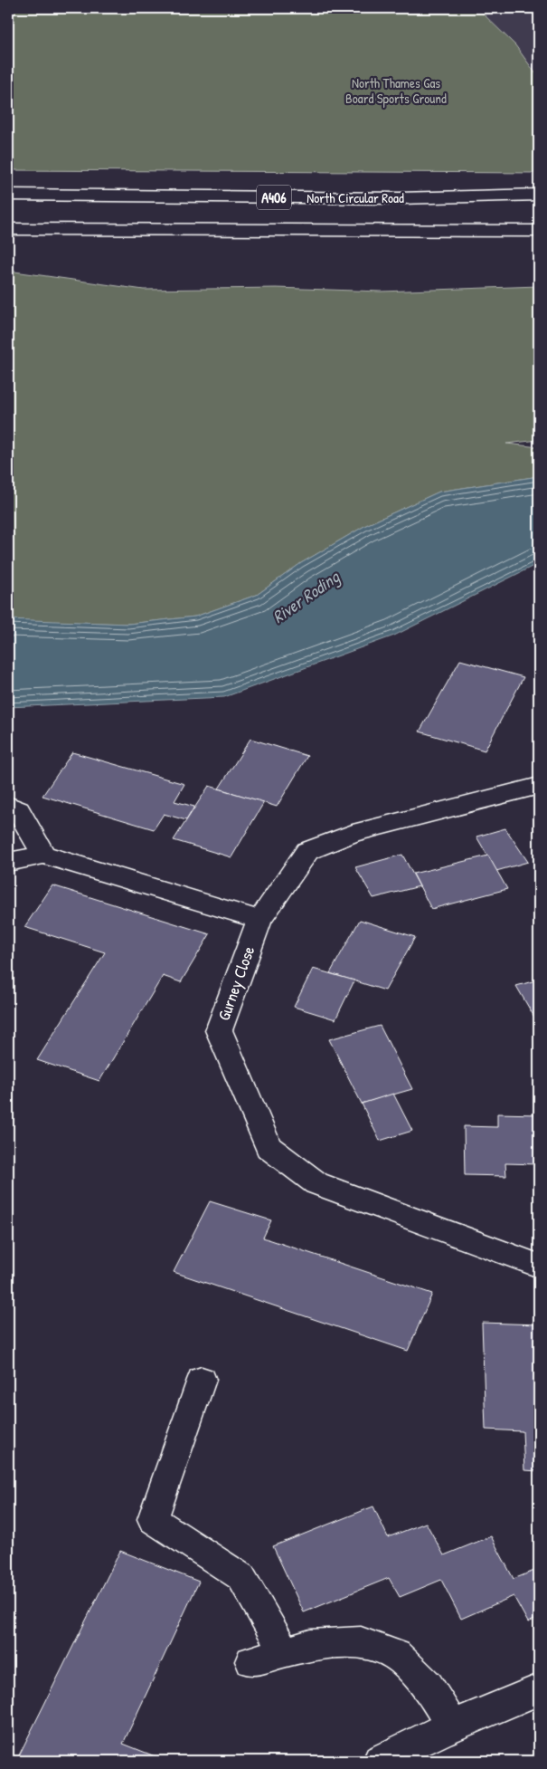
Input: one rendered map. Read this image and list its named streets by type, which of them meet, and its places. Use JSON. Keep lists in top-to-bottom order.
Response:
{
  "streets": {
    "main road": ["A406", "North Circular Road", "Gurney Close"]
  },
  "water": ["River Roding"],
  "parks": ["North Thames Gas Board Sports Ground"]
}
